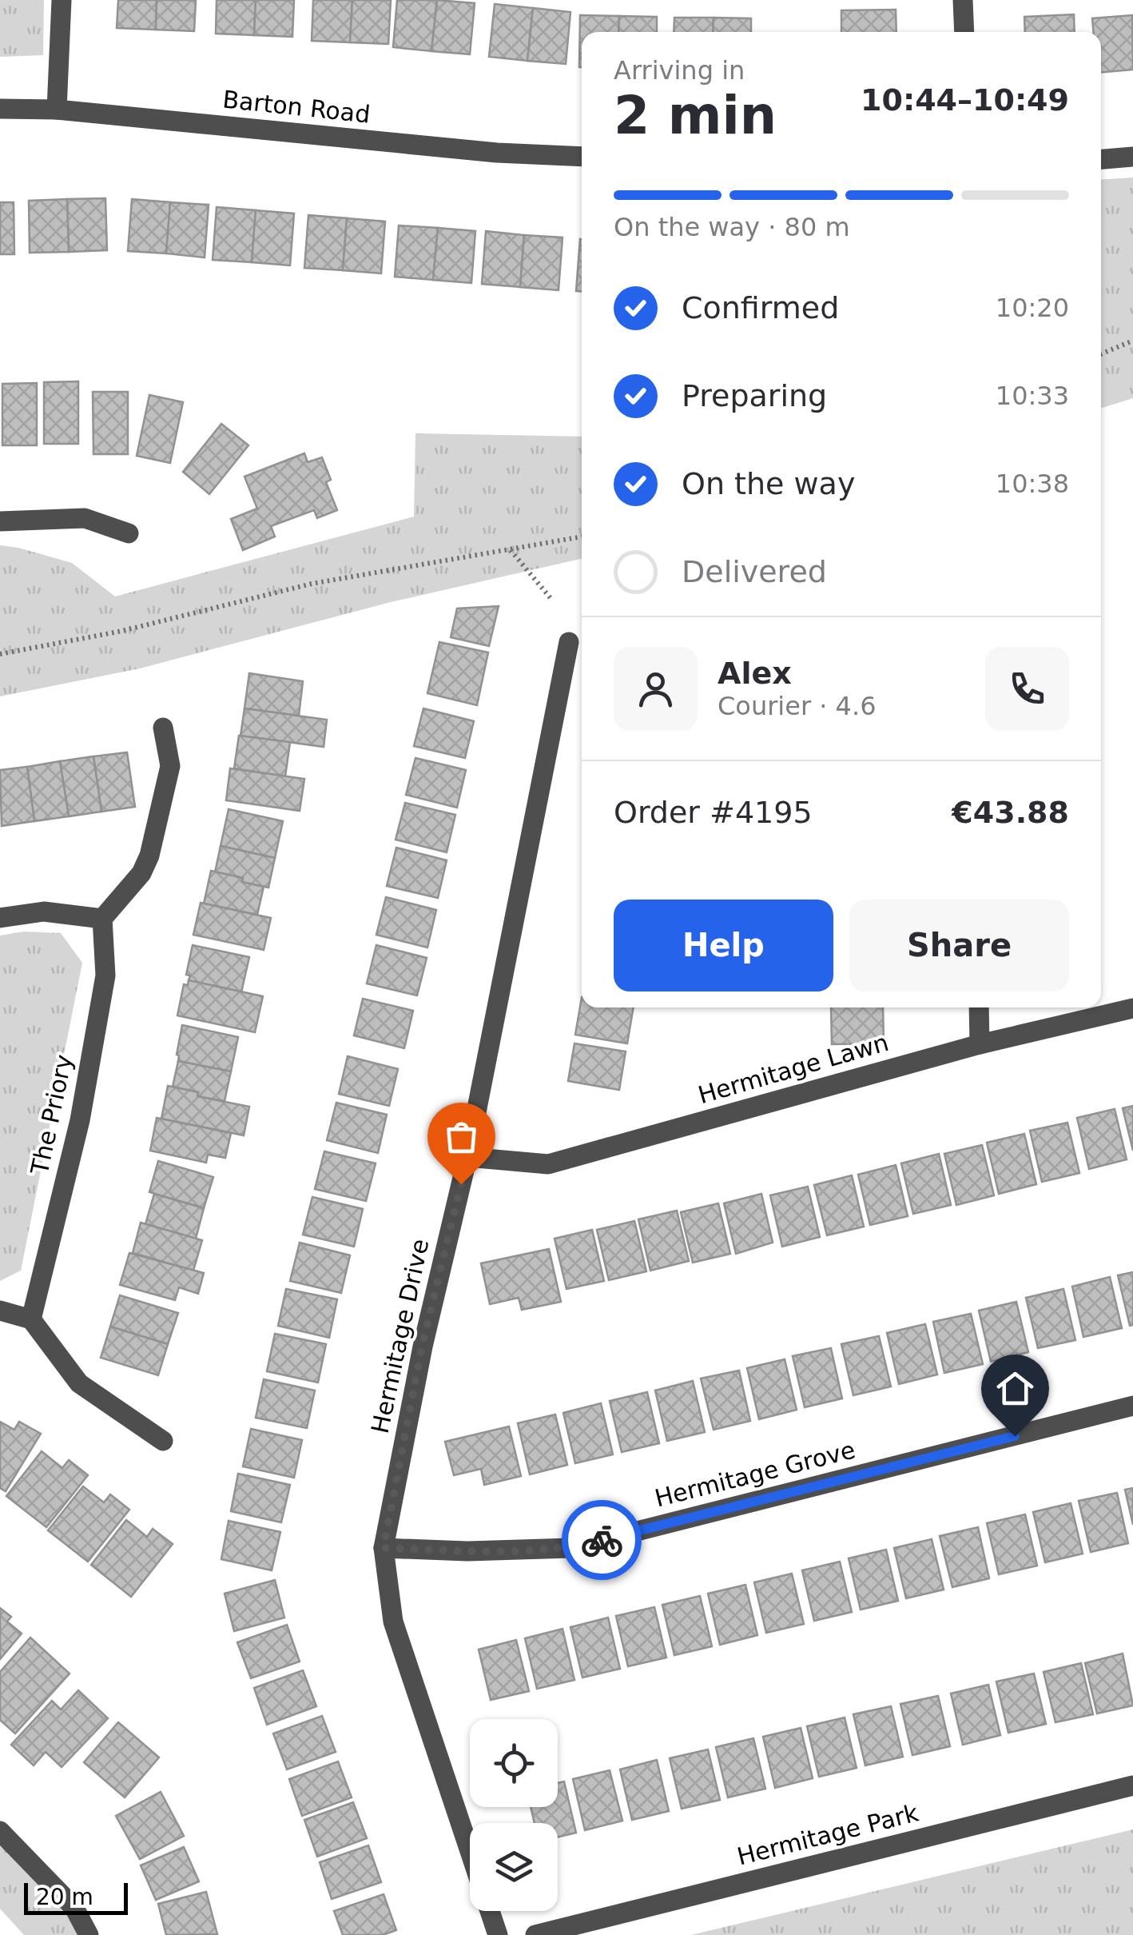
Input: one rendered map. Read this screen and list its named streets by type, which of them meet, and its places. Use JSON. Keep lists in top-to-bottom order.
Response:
{
  "streets": {
    "street": [
      "Barton Road",
      "Hermitage Lawn",
      "The Priory",
      "Hermitage Drive",
      "Hermitage Grove",
      "Hermitage Park"
    ]
  },
  "crossings": [
    ["Hermitage Lawn", "Hermitage Drive"],
    ["Hermitage Drive", "Hermitage Grove"]
  ],
  "scale_bar": "20 m",
  "page": {
    "heading": ["2 min", "Arriving in", "10:44–10:49"],
    "panel": [
      "Alex",
      "Courier · 4.6",
      "Order #4195",
      "€43.88"
    ],
    "bar": "On the way · 80 m",
    "list": [
      ["Confirmed", "10:20"],
      ["Preparing", "10:33"],
      ["On the way", "10:38"],
      "Delivered"
    ],
    "buttons": ["Help", "Share"],
    "scale": "20 m"
  }
}
